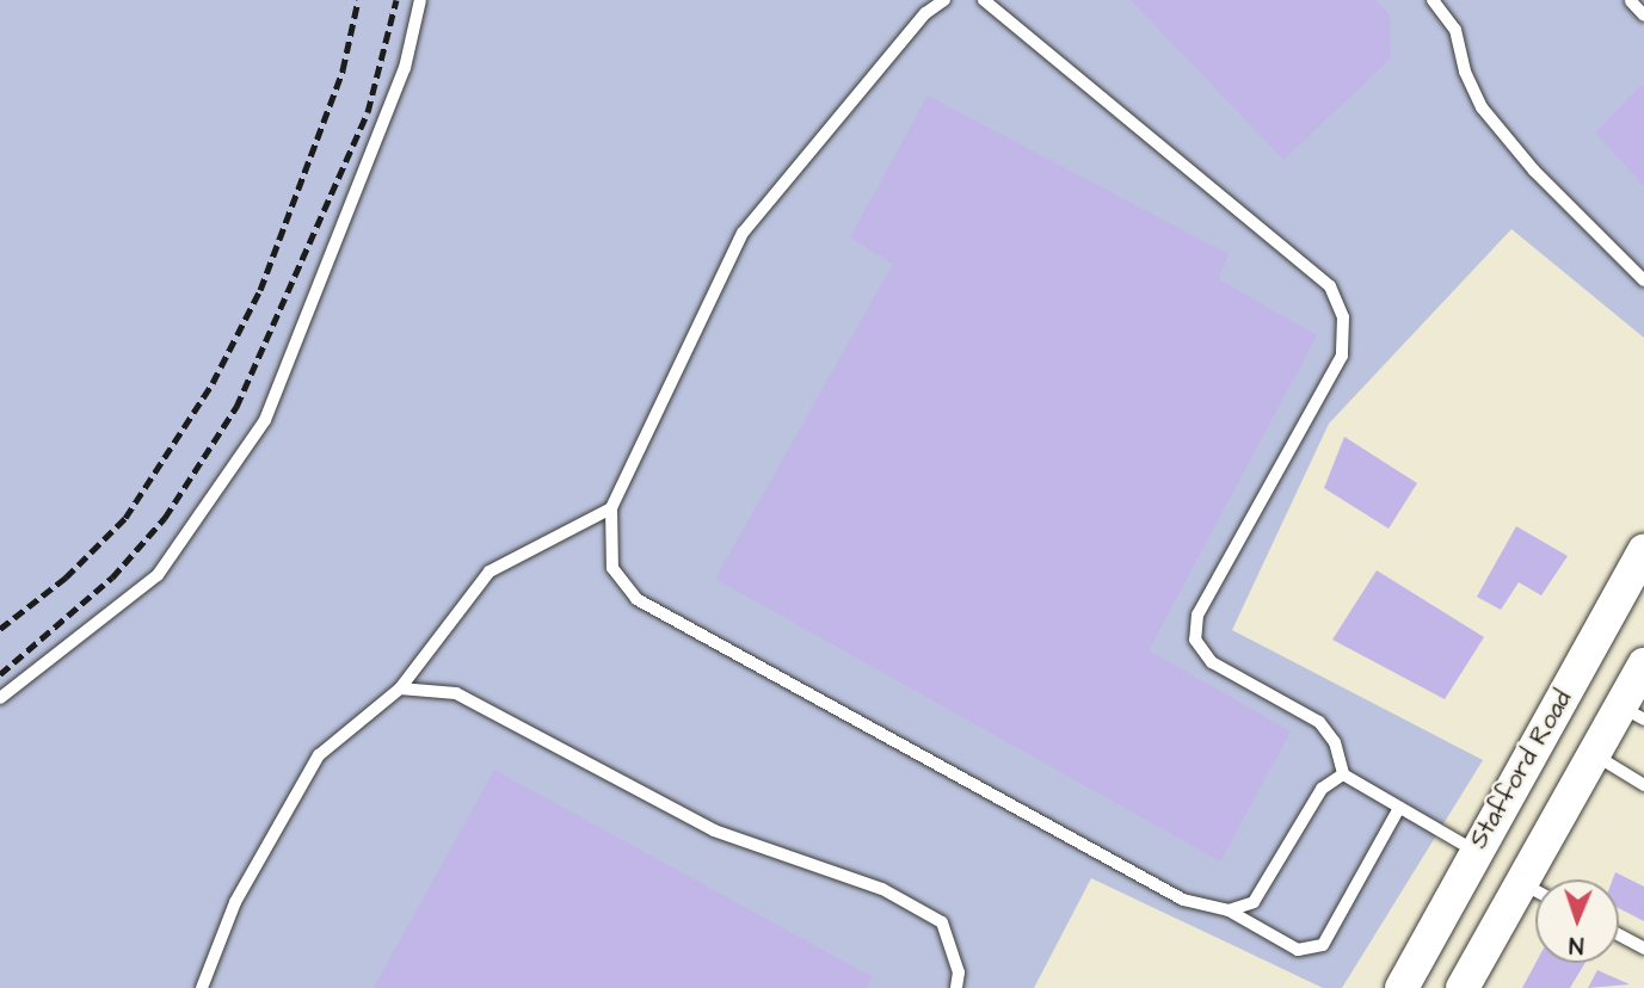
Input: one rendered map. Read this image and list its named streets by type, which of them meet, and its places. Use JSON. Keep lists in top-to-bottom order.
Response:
{
  "streets": {
    "main road": ["Stafford Road"]
  },
  "north": "bottom"
}
